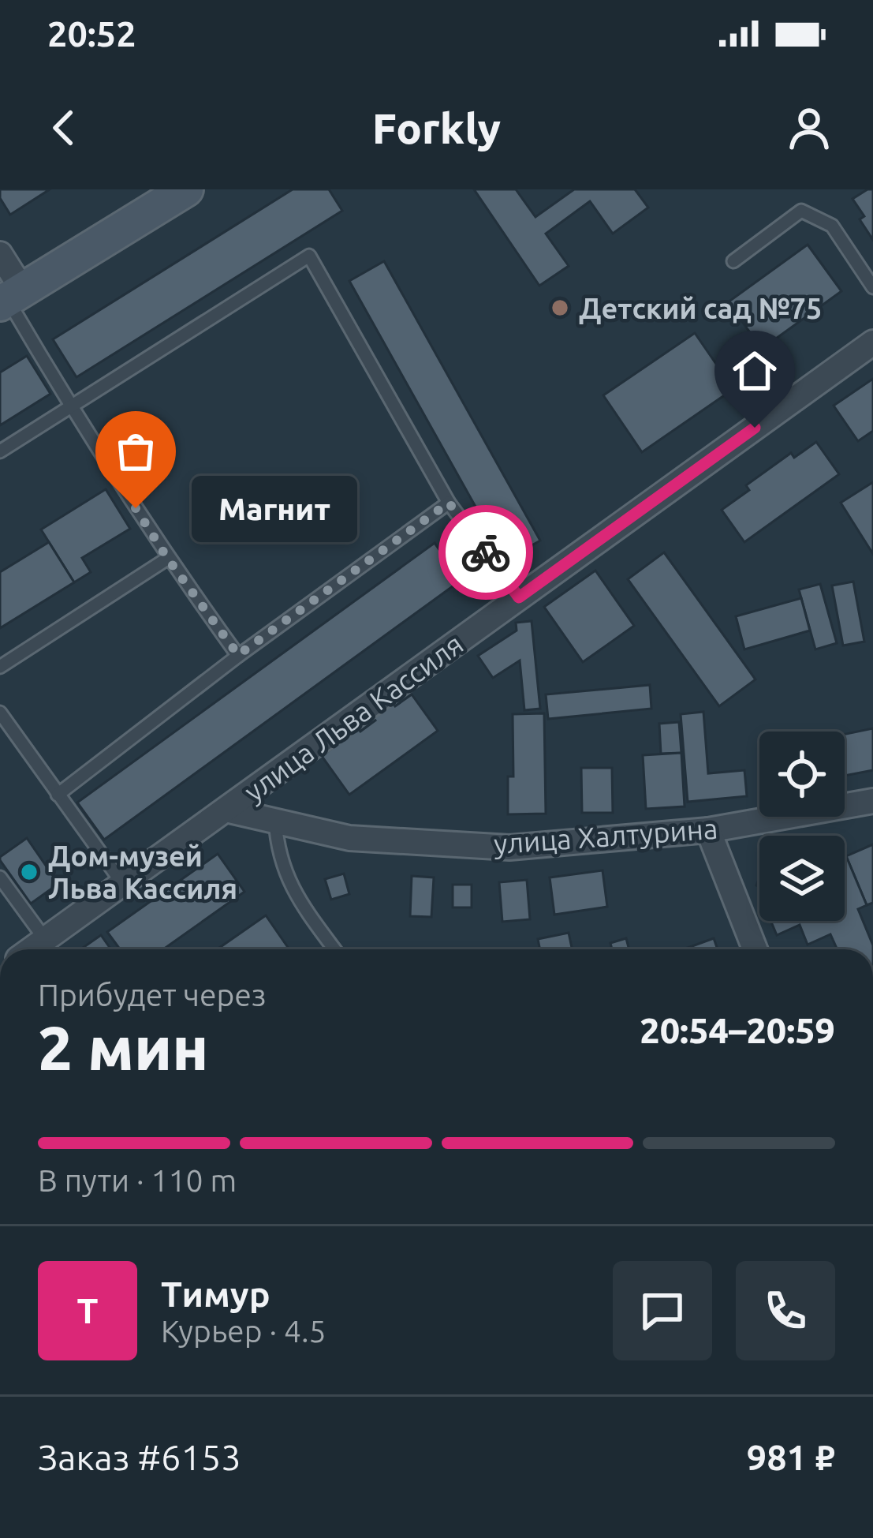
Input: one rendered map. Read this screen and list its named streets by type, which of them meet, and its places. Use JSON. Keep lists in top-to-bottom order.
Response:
{
  "streets": {
    "street": ["улица Льва Кассиля", "улица Халтурина"]
  },
  "crossings": [
    ["улица Льва Кассиля", "улица Халтурина"]
  ],
  "places": ["Детский сад №75", "Магнит", "Дом-музей Льва Кассиля"],
  "page": {
    "status": "20:52",
    "header": "Forkly",
    "bubble": "Магнит",
    "heading": ["2 мин", "Прибудет через", "20:54–20:59"],
    "panel": [
      "Тимур",
      "Курьер · 4.5",
      "Заказ #6153",
      "981 ₽"
    ],
    "bar": "В пути · 110 m",
    "round": "Т"
  }
}
